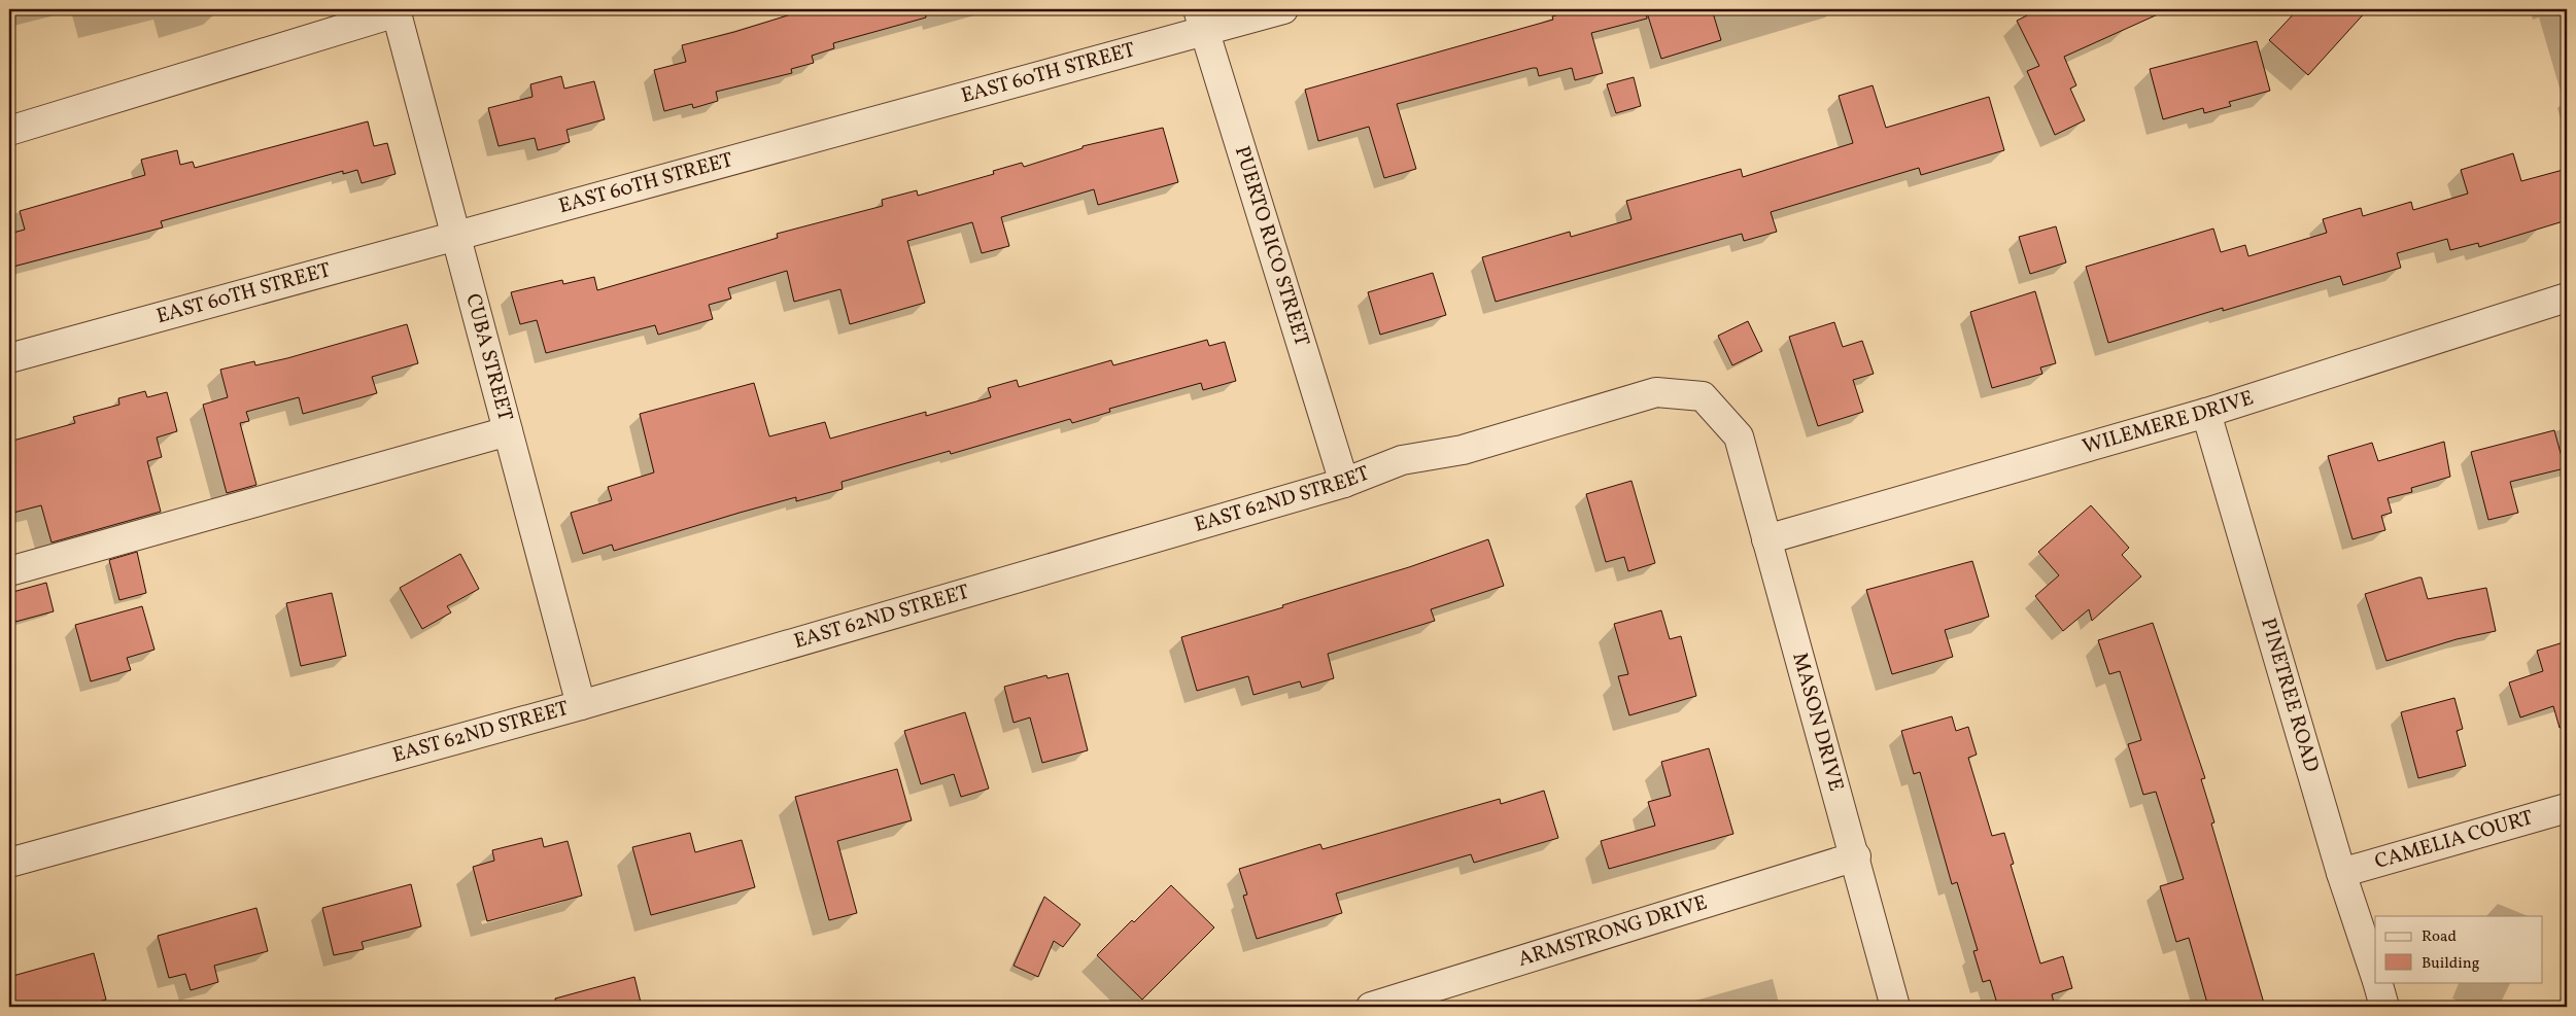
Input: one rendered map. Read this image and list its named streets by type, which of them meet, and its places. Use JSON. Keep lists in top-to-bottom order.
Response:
{
  "streets": {
    "street": [
      "EAST 60TH STREET",
      "PUERTO RICO STREET",
      "CUBA STREET",
      "WILEMERE DRIVE",
      "EAST 62ND STREET",
      "PINETREE ROAD",
      "MASON DRIVE",
      "CAMELIA COURT",
      "ARMSTRONG DRIVE"
    ]
  },
  "crossings": [
    ["EAST 60TH STREET", "PUERTO RICO STREET"],
    ["EAST 60TH STREET", "CUBA STREET"],
    ["PUERTO RICO STREET", "EAST 62ND STREET"],
    ["CUBA STREET", "EAST 62ND STREET"],
    ["WILEMERE DRIVE", "PINETREE ROAD"],
    ["WILEMERE DRIVE", "MASON DRIVE"],
    ["EAST 62ND STREET", "MASON DRIVE"],
    ["PINETREE ROAD", "CAMELIA COURT"],
    ["MASON DRIVE", "ARMSTRONG DRIVE"]
  ],
  "legend": ["Road", "Building"]
}
